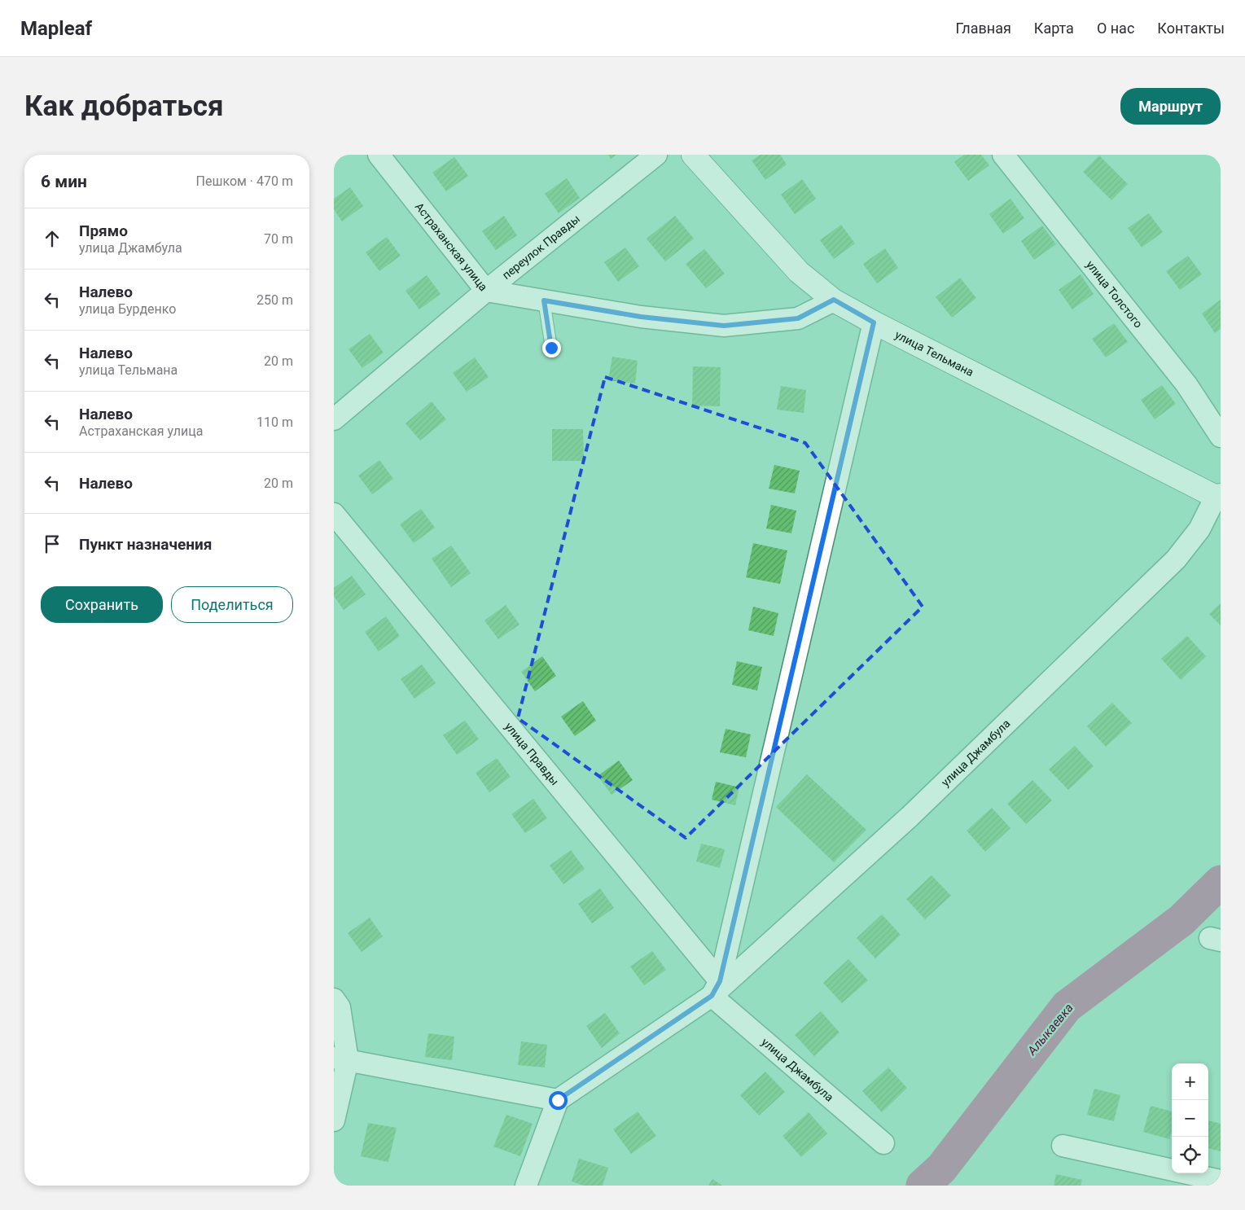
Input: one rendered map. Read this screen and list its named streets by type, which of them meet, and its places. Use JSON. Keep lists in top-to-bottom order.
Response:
{
  "streets": {
    "main road": ["улица Тельмана"],
    "street": [
      "Астраханская улица",
      "переулок Правды",
      "улица Толстого",
      "улица Джамбула",
      "улица Правды"
    ]
  },
  "crossings": [
    ["Астраханская улица", "переулок Правды"],
    ["Астраханская улица", "улица Тельмана"],
    ["улица Тельмана", "улица Джамбула"],
    ["улица Джамбула", "улица Правды"]
  ],
  "water": ["Алыкаевка"],
  "page": {
    "header": "Mapleaf",
    "nav": [
      "Главная",
      "Карта",
      "О нас",
      "Контакты"
    ],
    "buttons": [
      "Маршрут",
      ["Сохранить", "Поделиться"]
    ],
    "title": "Как добраться",
    "heading": ["6 мин", "Пешком · 470 m"],
    "list": [
      ["Прямо", "улица Джамбула", "70 m"],
      ["Налево", "улица Бурденко", "250 m"],
      ["Налево", "улица Тельмана", "20 m"],
      ["Налево", "Астраханская улица", "110 m"],
      ["Налево", "20 m"],
      "Пункт назначения"
    ],
    "map_buttons": ["+", "−"]
  }
}
